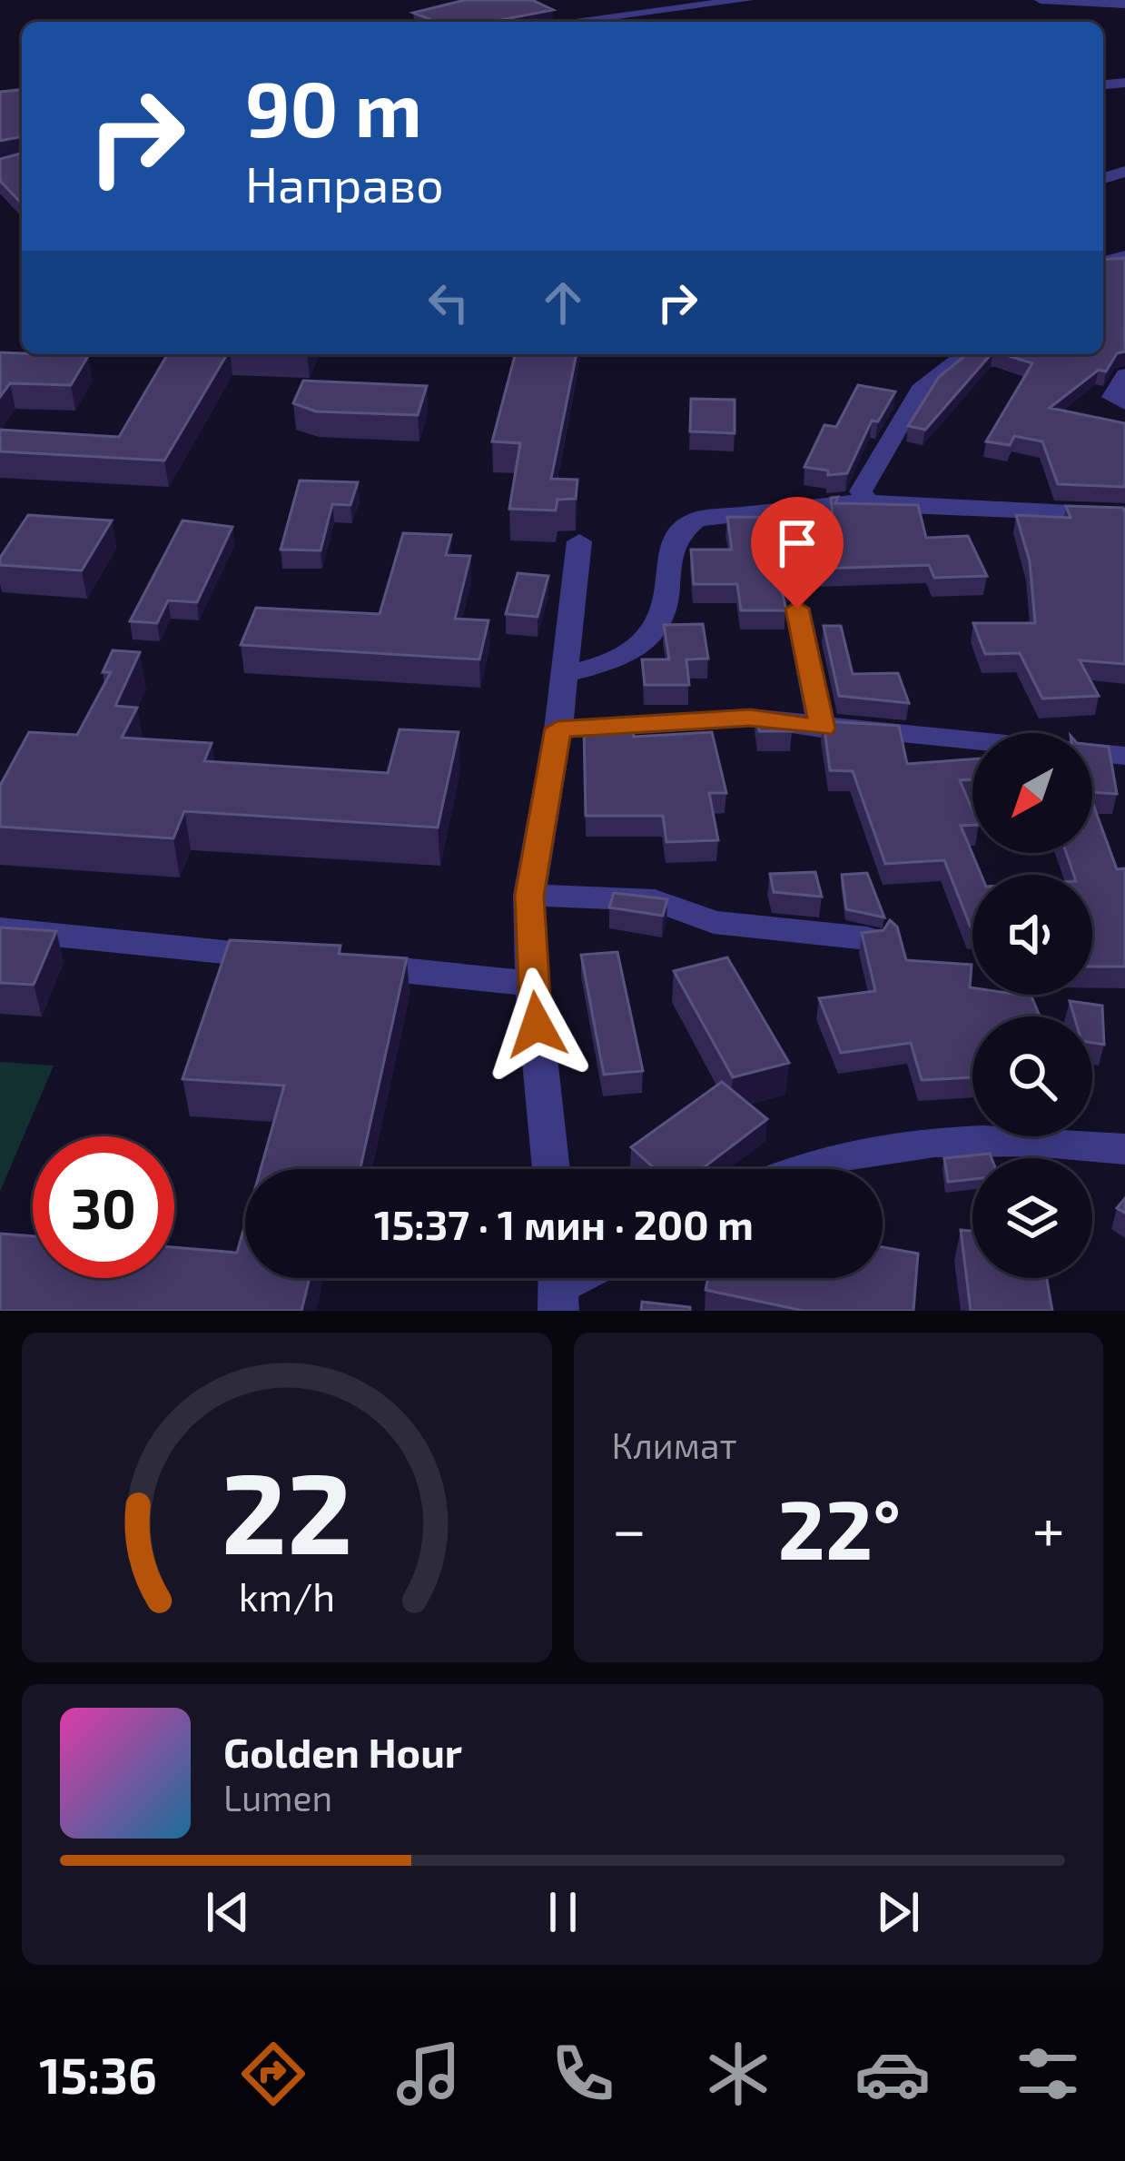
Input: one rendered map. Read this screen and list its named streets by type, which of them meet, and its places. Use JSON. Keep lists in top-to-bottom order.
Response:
{
  "north": "bottom left",
  "page": {
    "turn": ["90 m", "Направо"],
    "limit": "30",
    "trip": "15:37 · 1 мин · 200 m",
    "tile": "Климат",
    "heat": ["−", "22°", "+"],
    "song": ["Golden Hour", "Lumen"],
    "tabs": "15:36",
    "gauge": ["22", "km/h"]
  }
}
